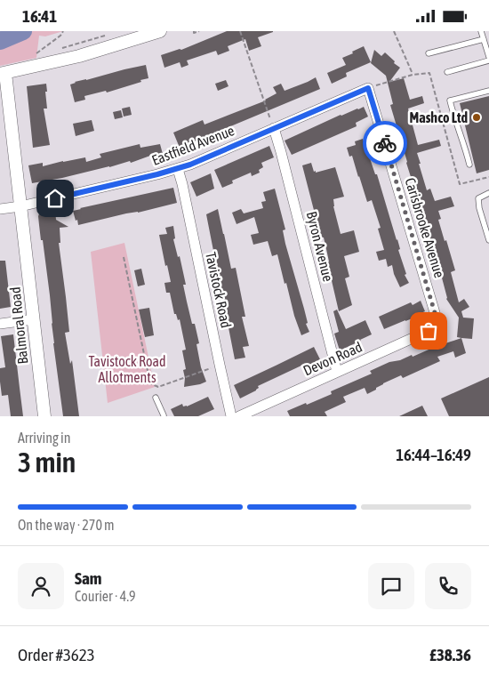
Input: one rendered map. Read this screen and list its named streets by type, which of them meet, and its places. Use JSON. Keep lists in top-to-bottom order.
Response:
{
  "streets": {
    "street": [
      "Eastfield Avenue",
      "Carisbrooke Avenue",
      "Byron Avenue",
      "Tavistock Road",
      "Balmoral Road",
      "Devon Road"
    ]
  },
  "crossings": [
    ["Eastfield Avenue", "Carisbrooke Avenue"],
    ["Eastfield Avenue", "Byron Avenue"],
    ["Eastfield Avenue", "Tavistock Road"],
    ["Eastfield Avenue", "Balmoral Road"],
    ["Carisbrooke Avenue", "Devon Road"],
    ["Byron Avenue", "Devon Road"]
  ],
  "parks": ["Tavistock Road Allotments"],
  "places": ["Mashco Ltd"],
  "page": {
    "status": "16:41",
    "heading": ["3 min", "Arriving in", "16:44–16:49"],
    "panel": [
      "Sam",
      "Courier · 4.9",
      "Order #3623",
      "£38.36"
    ],
    "bar": "On the way · 270 m"
  }
}
